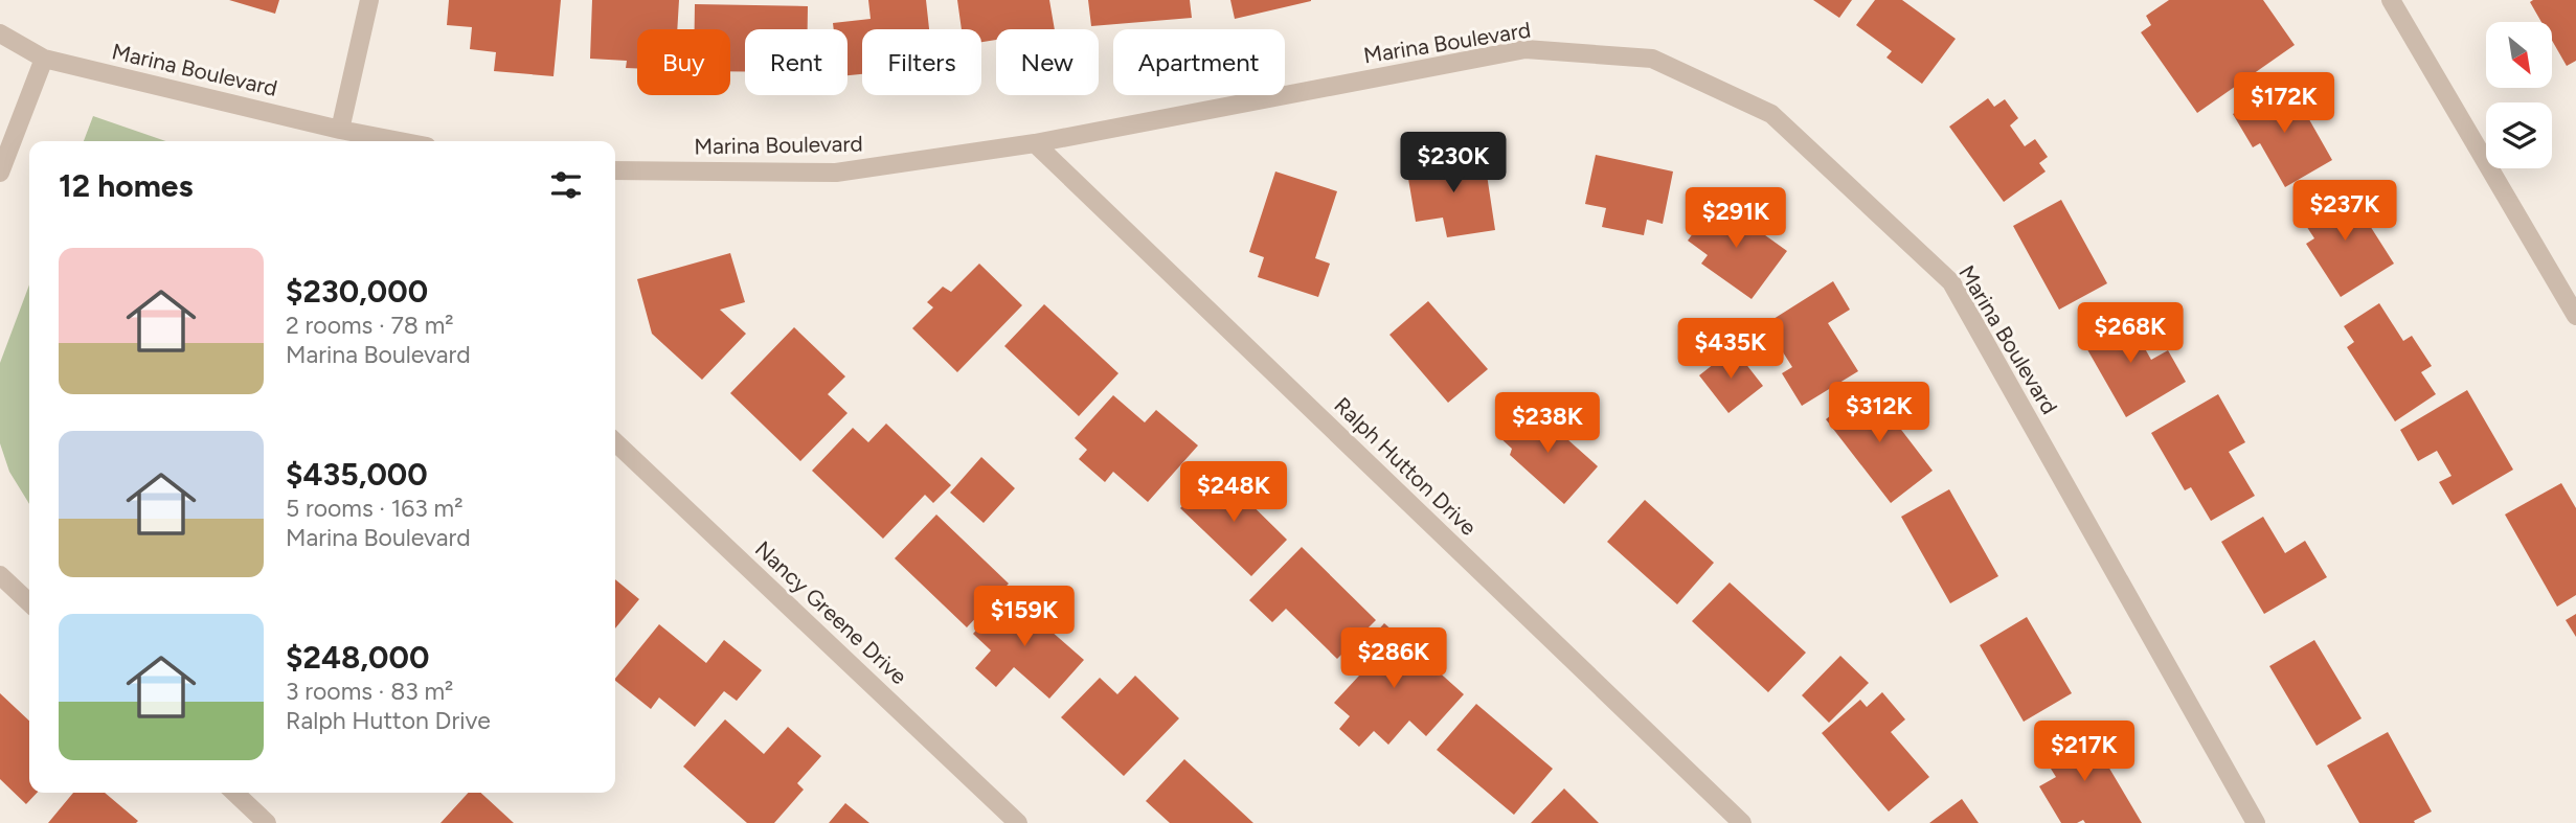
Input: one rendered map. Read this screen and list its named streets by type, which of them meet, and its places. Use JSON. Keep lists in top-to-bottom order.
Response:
{
  "streets": {
    "street": ["Marina Boulevard", "Ralph Hutton Drive", "Nancy Greene Drive"]
  },
  "crossings": [
    ["Marina Boulevard", "Ralph Hutton Drive"]
  ],
  "north": "bottom right",
  "page": {
    "chip": [
      "Buy",
      "Rent",
      "Filters",
      "New",
      "Apartment"
    ],
    "price": [
      "$172K",
      "$230K",
      "$237K",
      "$291K",
      "$268K",
      "$435K",
      "$312K",
      "$238K",
      "$248K",
      "$159K",
      "$286K",
      "$217K"
    ],
    "heading": "12 homes",
    "list": [
      {
        "name": "$230,000",
        "note": "2 rooms · 78 m² · Marina Boulevard"
      },
      {
        "name": "$435,000",
        "note": "5 rooms · 163 m² · Marina Boulevard"
      },
      {
        "name": "$248,000",
        "note": "3 rooms · 83 m² · Ralph Hutton Drive"
      }
    ]
  }
}
